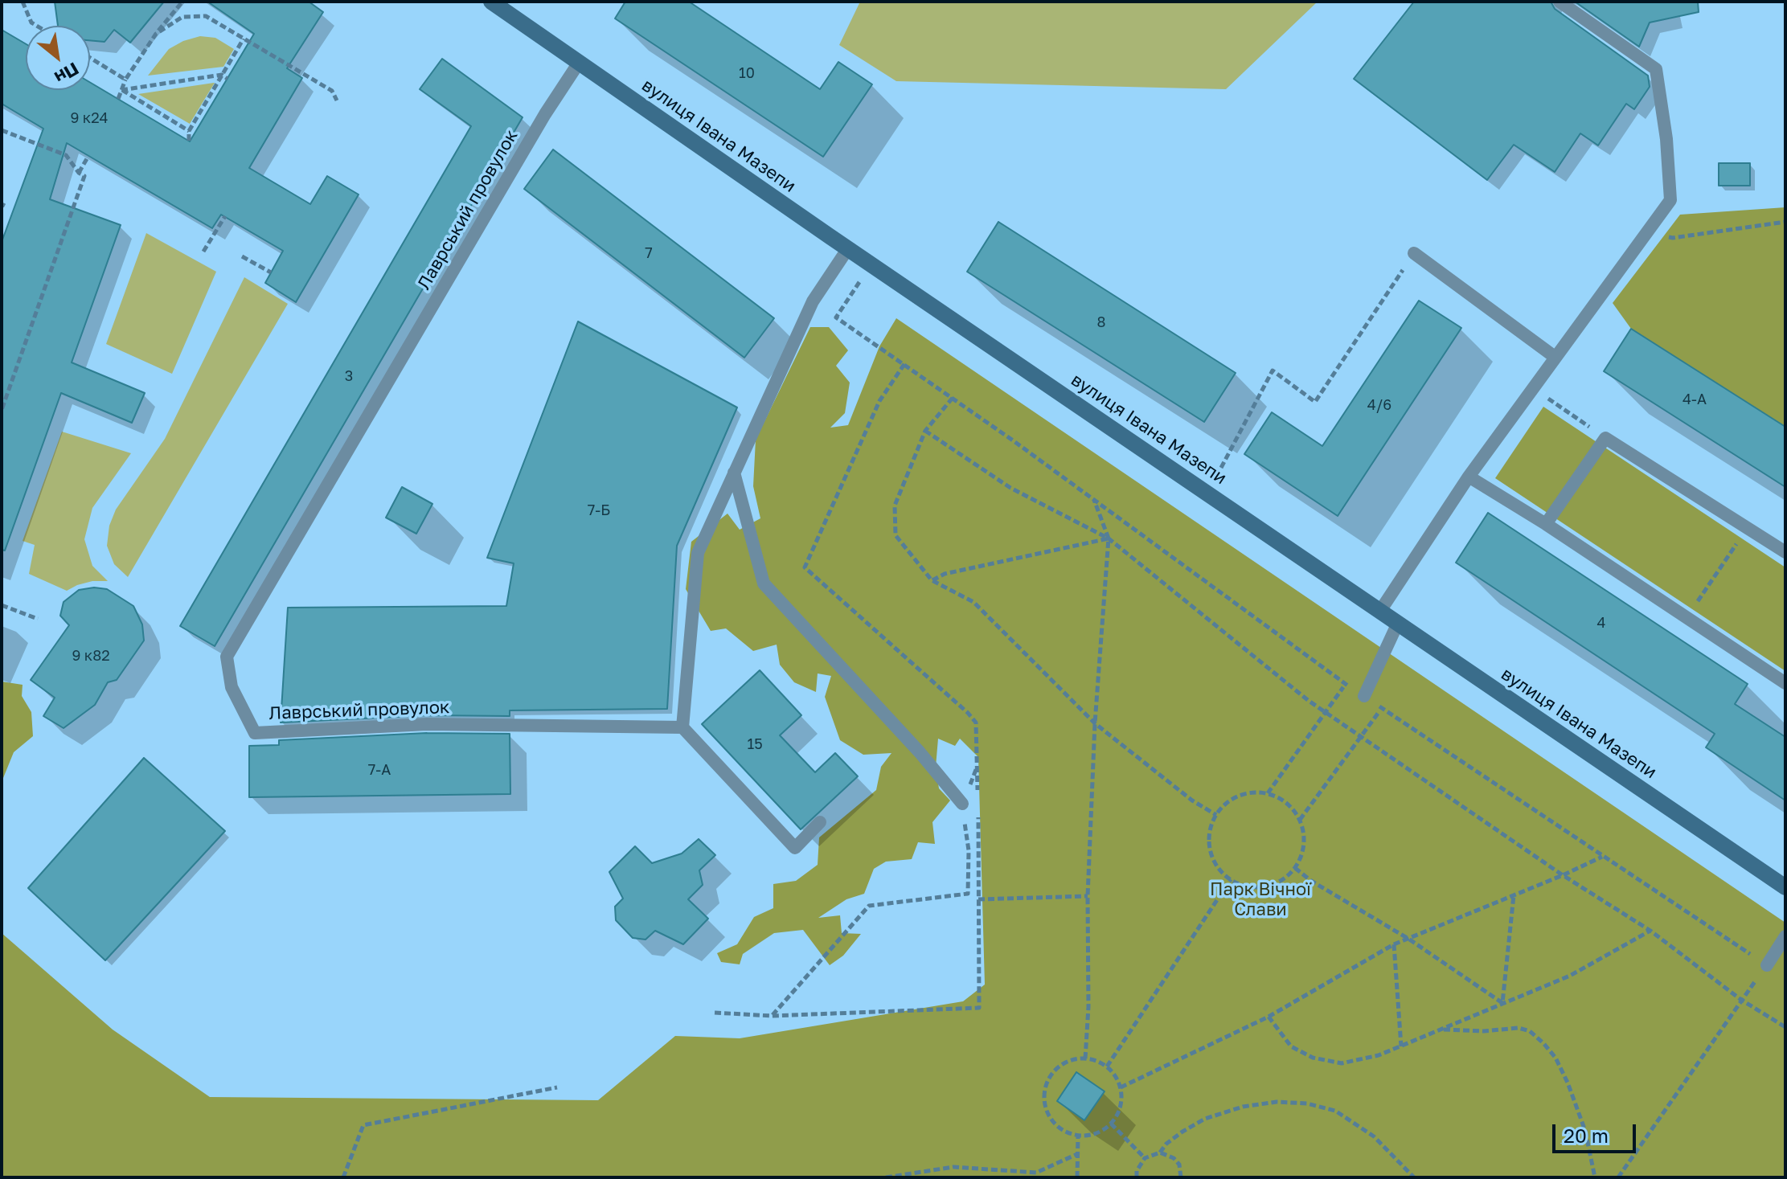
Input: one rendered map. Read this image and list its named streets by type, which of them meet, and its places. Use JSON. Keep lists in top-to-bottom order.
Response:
{
  "streets": {
    "main road": ["вулиця Івана Мазепи"],
    "lane": ["Лаврський провулок"]
  },
  "crossings": [
    ["вулиця Івана Мазепи", "Лаврський провулок"]
  ],
  "parks": ["Парк Вічної Слави"],
  "house_numbers": [
    "10",
    "9 к24",
    "7",
    "8",
    "3",
    "4-А",
    "4/6",
    "7-Б",
    "4",
    "9 к82",
    "15",
    "7-А"
  ],
  "scale_bar": "20 m",
  "north": "bottom right"
}
